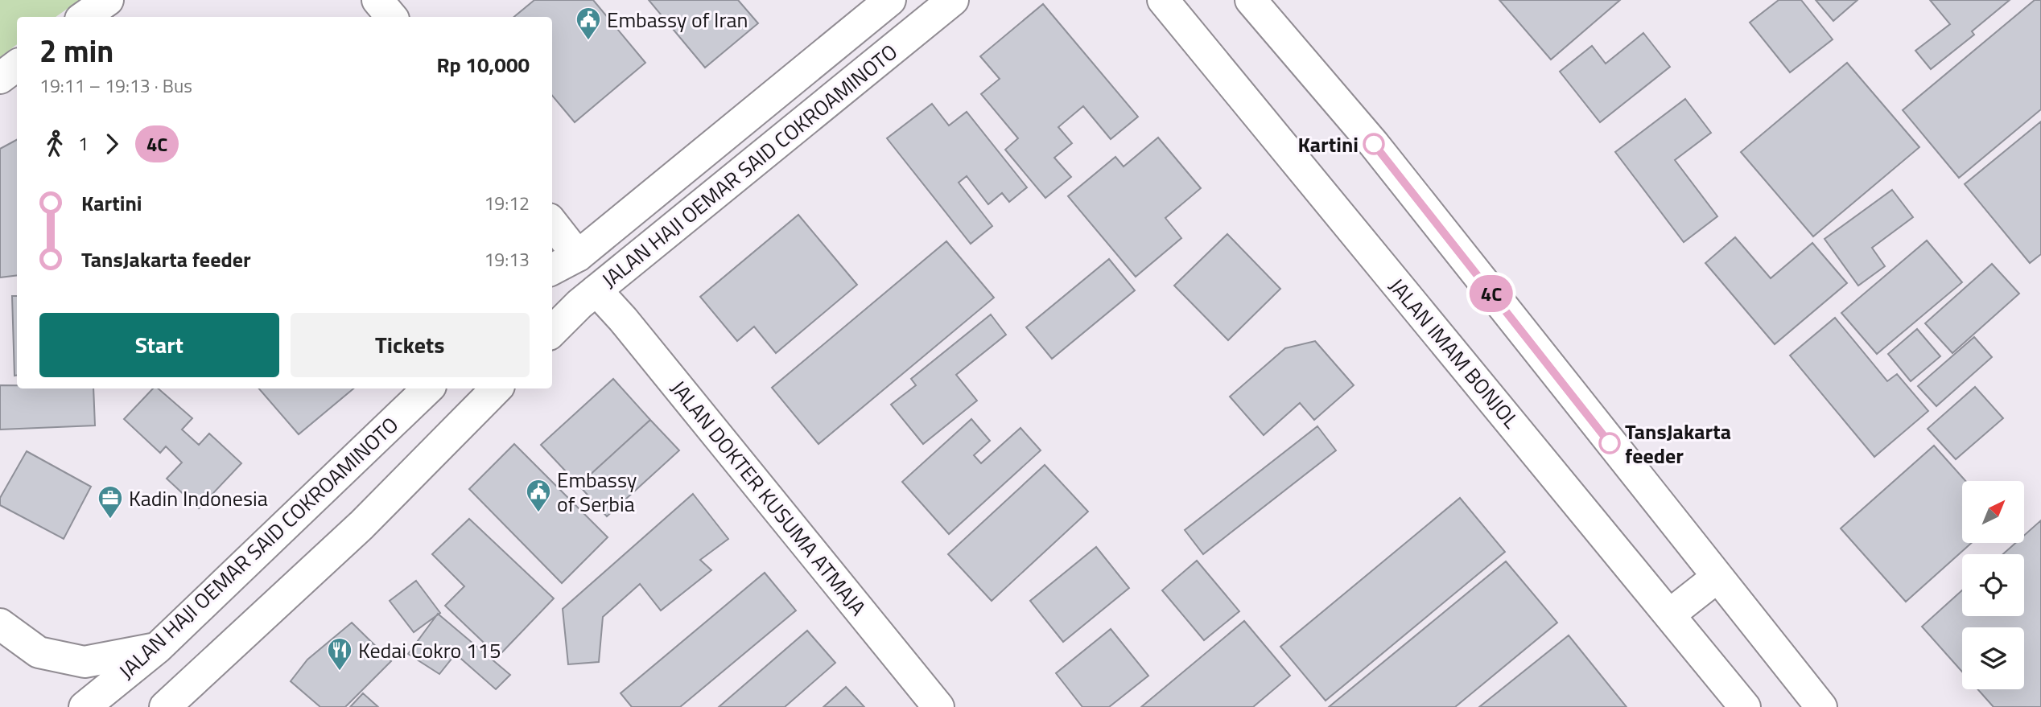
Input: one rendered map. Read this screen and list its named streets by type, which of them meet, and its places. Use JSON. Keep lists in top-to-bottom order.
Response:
{
  "streets": {
    "main road": ["JALAN HAJI OEMAR SAID COKROAMINOTO", "JALAN IMAM BONJOL", "JALAN DOKTER KUSUMA ATMAJA"]
  },
  "crossings": [
    ["JALAN HAJI OEMAR SAID COKROAMINOTO", "JALAN DOKTER KUSUMA ATMAJA"]
  ],
  "places": {
    "public building": ["Embassy of Iran", "Embassy of Serbia"],
    "other": ["Kartini", "TansJakarta feeder"],
    "office": ["Kadin Indonesia"],
    "restaurant": ["Kedai Cokro 115"]
  },
  "lines": ["bus line 4C"],
  "north": "top right",
  "page": {
    "on_map": "4C",
    "heading": ["2 min", "19:11 – 19:13 · Bus", "Rp 10,000"],
    "legs": ["1", "4C"],
    "list": [
      {
        "name": "Kartini",
        "value": "19:12"
      },
      {
        "name": "TansJakarta feeder",
        "value": "19:13"
      }
    ],
    "buttons": ["Start", "Tickets"]
  }
}
